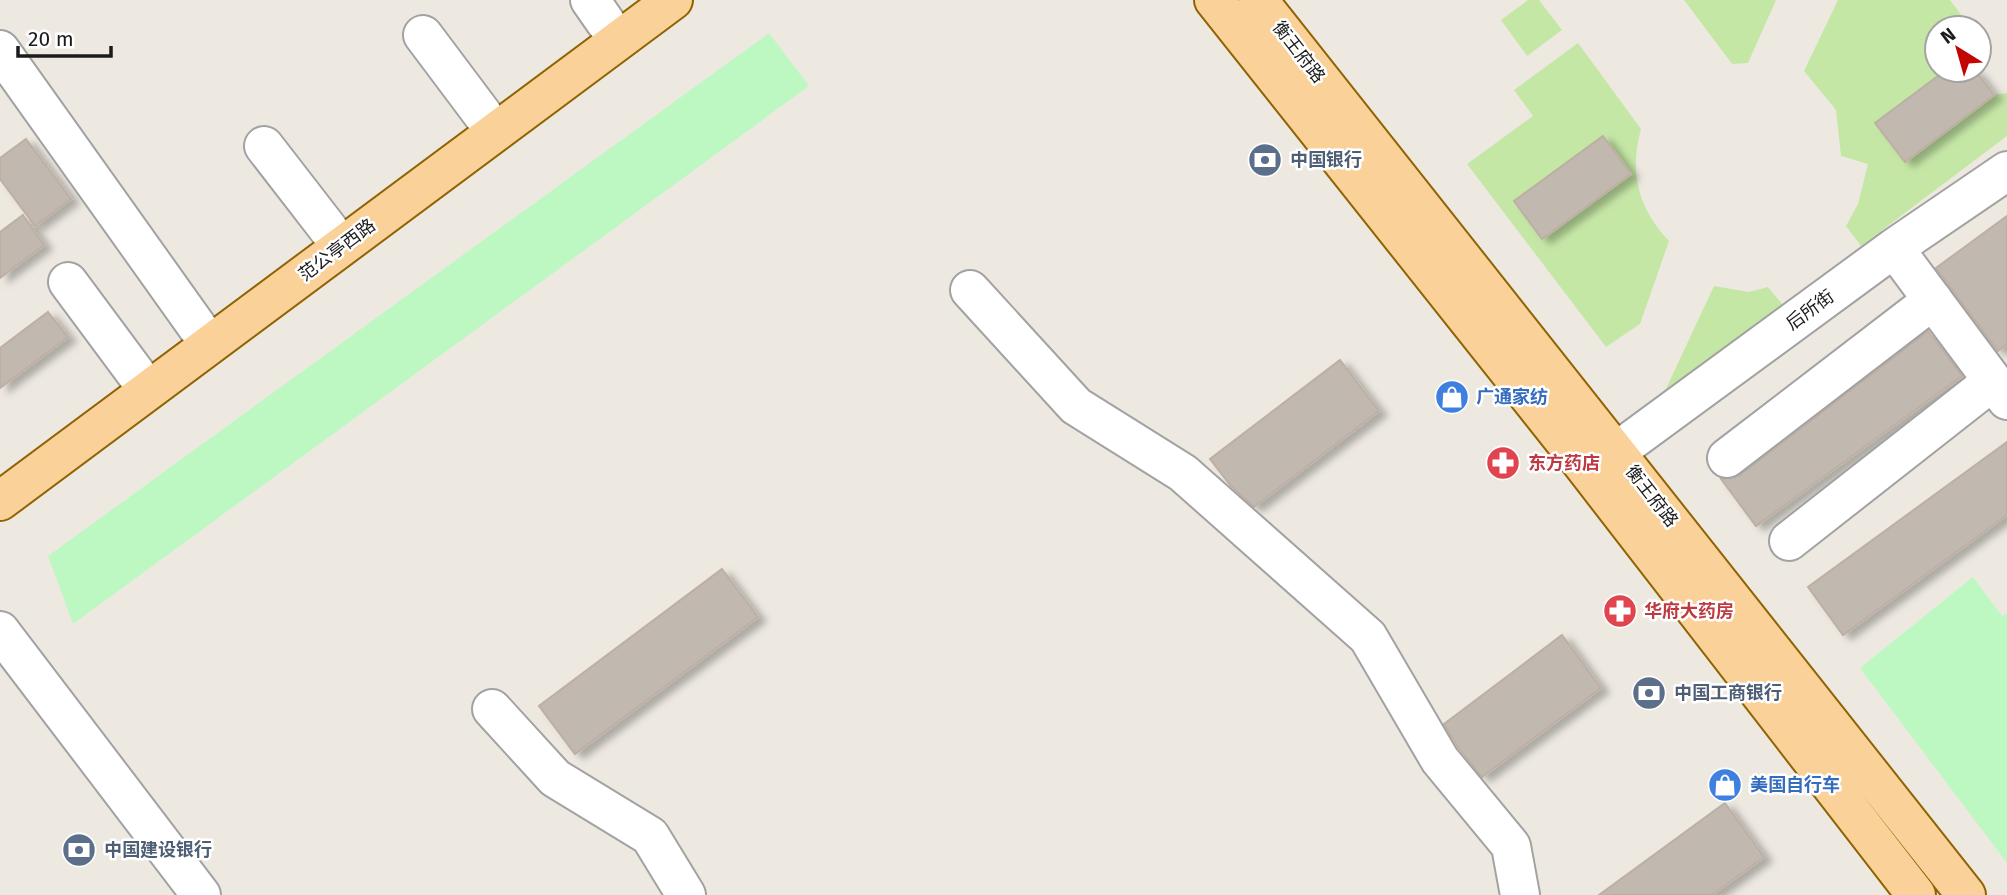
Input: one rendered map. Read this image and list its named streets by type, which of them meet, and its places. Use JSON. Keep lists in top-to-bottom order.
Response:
{
  "streets": {
    "main road": ["衡王府路", "范公亭西路"],
    "street": ["后所街"]
  },
  "crossings": [
    ["衡王府路", "后所街"]
  ],
  "places": {
    "bank": ["中国银行", "中国工商银行", "中国建设银行"],
    "shop": ["广通家纺", "美国自行车"],
    "pharmacy": ["东方药店", "华府大药房"]
  },
  "scale_bar": "20 m",
  "north": "top left"
}
